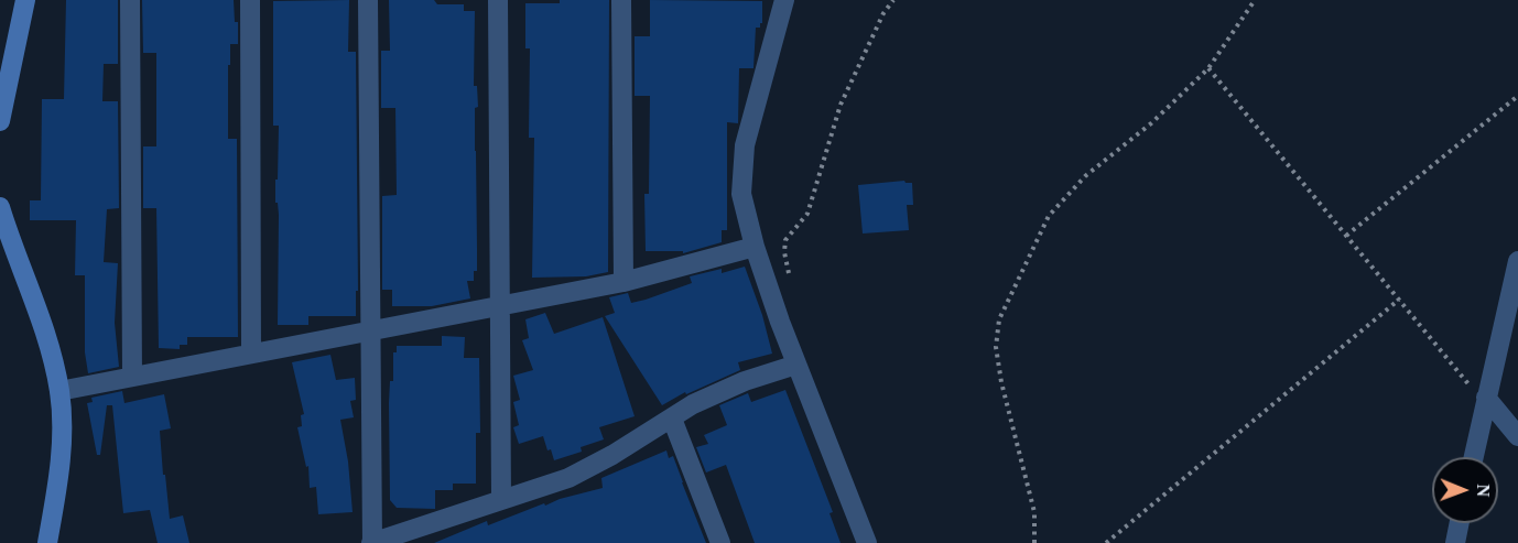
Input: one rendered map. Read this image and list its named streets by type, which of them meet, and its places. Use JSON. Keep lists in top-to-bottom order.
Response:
{
  "north": "right"
}
